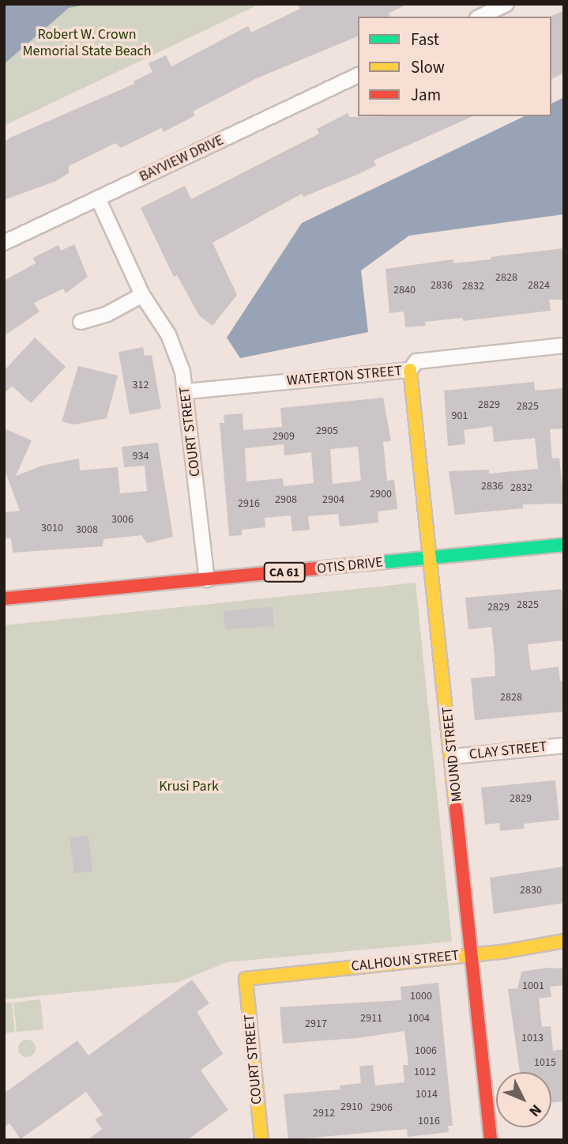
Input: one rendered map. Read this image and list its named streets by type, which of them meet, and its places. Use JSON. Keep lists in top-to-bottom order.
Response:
{
  "streets": {
    "street": [
      "BAYVIEW DRIVE",
      "WATERTON STREET",
      "COURT STREET",
      "OTIS DRIVE",
      "CA 61",
      "CLAY STREET",
      "MOUND STREET",
      "CALHOUN STREET"
    ]
  },
  "crossings": [
    ["BAYVIEW DRIVE", "COURT STREET"],
    ["WATERTON STREET", "COURT STREET"],
    ["WATERTON STREET", "MOUND STREET"],
    ["COURT STREET", "OTIS DRIVE"],
    ["COURT STREET", "CALHOUN STREET"],
    ["OTIS DRIVE", "MOUND STREET"],
    ["CLAY STREET", "MOUND STREET"],
    ["MOUND STREET", "CALHOUN STREET"]
  ],
  "parks": ["Robert W. Crown Memorial State Beach", "Krusi Park"],
  "house_numbers": [
    "2828",
    "2836",
    "2824",
    "2832",
    "2840",
    "312",
    "2829",
    "2825",
    "901",
    "2905",
    "2909",
    "934",
    "2836",
    "2832",
    "2900",
    "2908",
    "2904",
    "2916",
    "3006",
    "3010",
    "3008",
    "2825",
    "2829",
    "2828",
    "2829",
    "2830",
    "1001",
    "1000",
    "2911",
    "1004",
    "2917",
    "1013",
    "1006",
    "1015",
    "1012",
    "1014",
    "2910",
    "2906",
    "2912",
    "1016"
  ],
  "legend": ["Fast", "Slow", "Jam"],
  "north": "bottom right"
}
